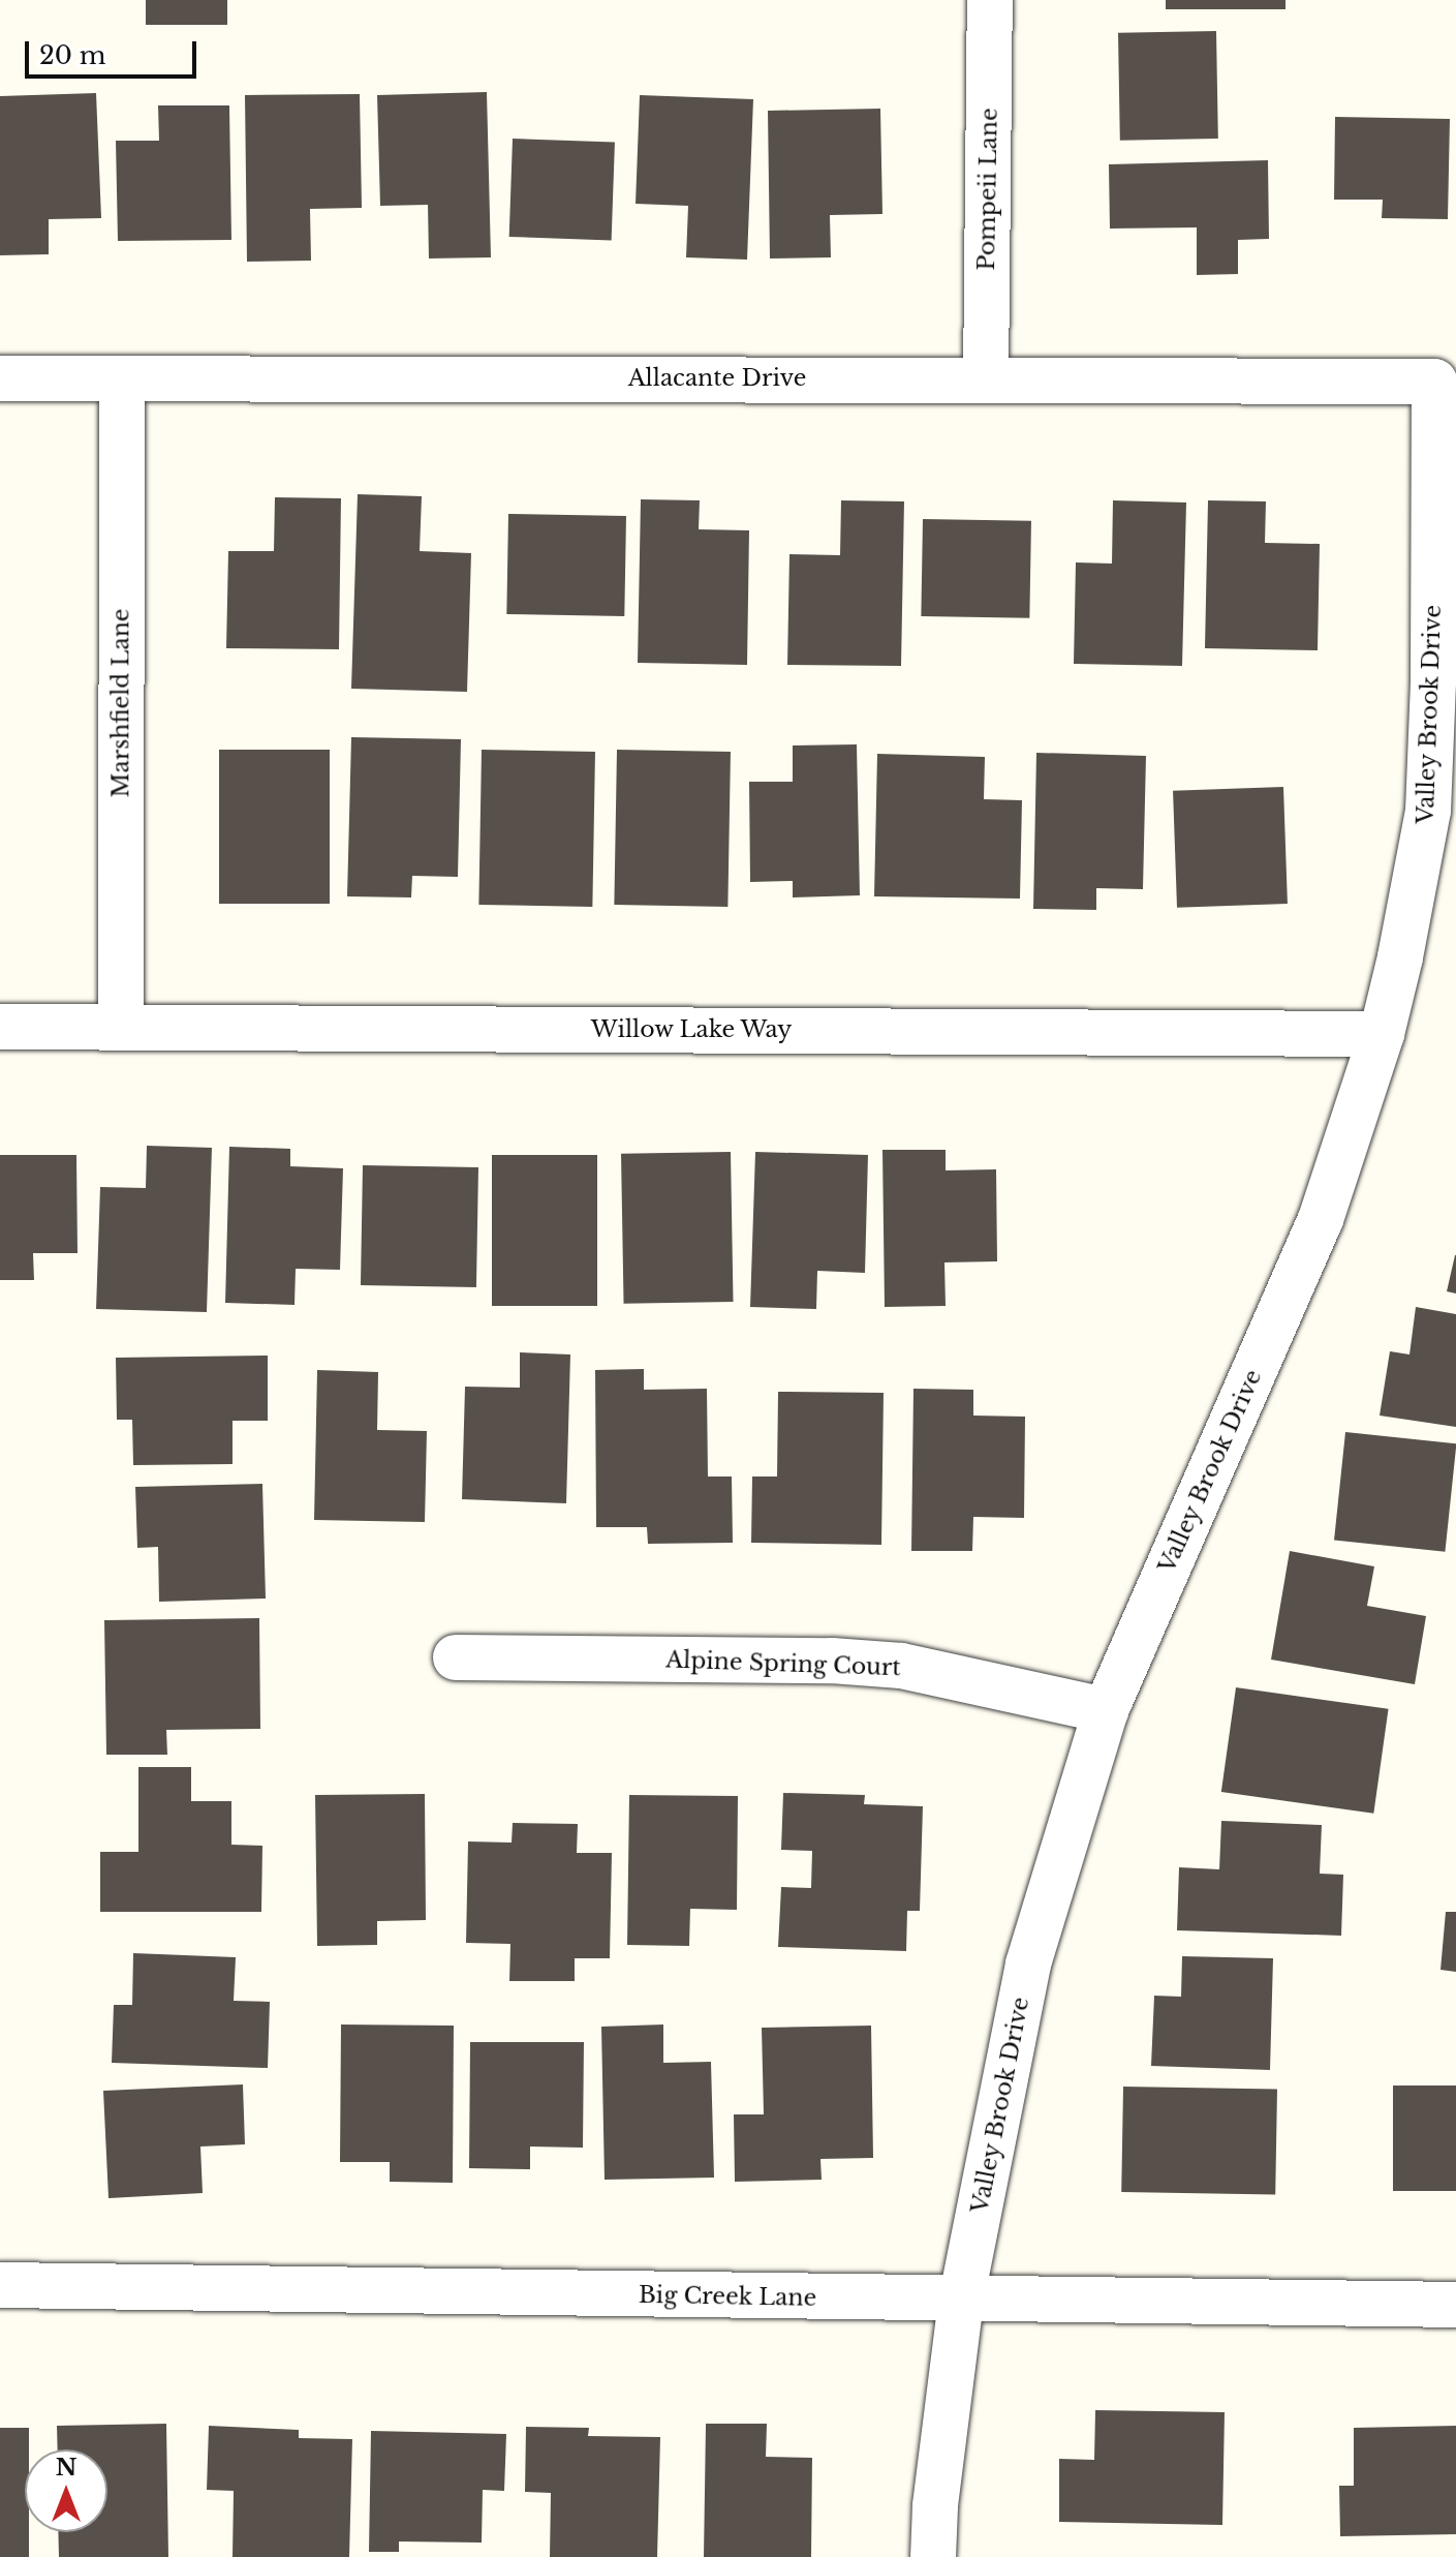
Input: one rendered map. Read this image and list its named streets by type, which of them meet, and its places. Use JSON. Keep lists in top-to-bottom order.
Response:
{
  "streets": {
    "street": [
      "Pompeii Lane",
      "Allacante Drive",
      "Marshfield Lane",
      "Valley Brook Drive",
      "Willow Lake Way",
      "Alpine Spring Court",
      "Big Creek Lane"
    ]
  },
  "crossings": [
    ["Pompeii Lane", "Allacante Drive"],
    ["Allacante Drive", "Marshfield Lane"],
    ["Allacante Drive", "Valley Brook Drive"],
    ["Marshfield Lane", "Willow Lake Way"],
    ["Valley Brook Drive", "Willow Lake Way"],
    ["Valley Brook Drive", "Alpine Spring Court"],
    ["Valley Brook Drive", "Big Creek Lane"]
  ],
  "scale_bar": "20 m",
  "north": "top"
}
